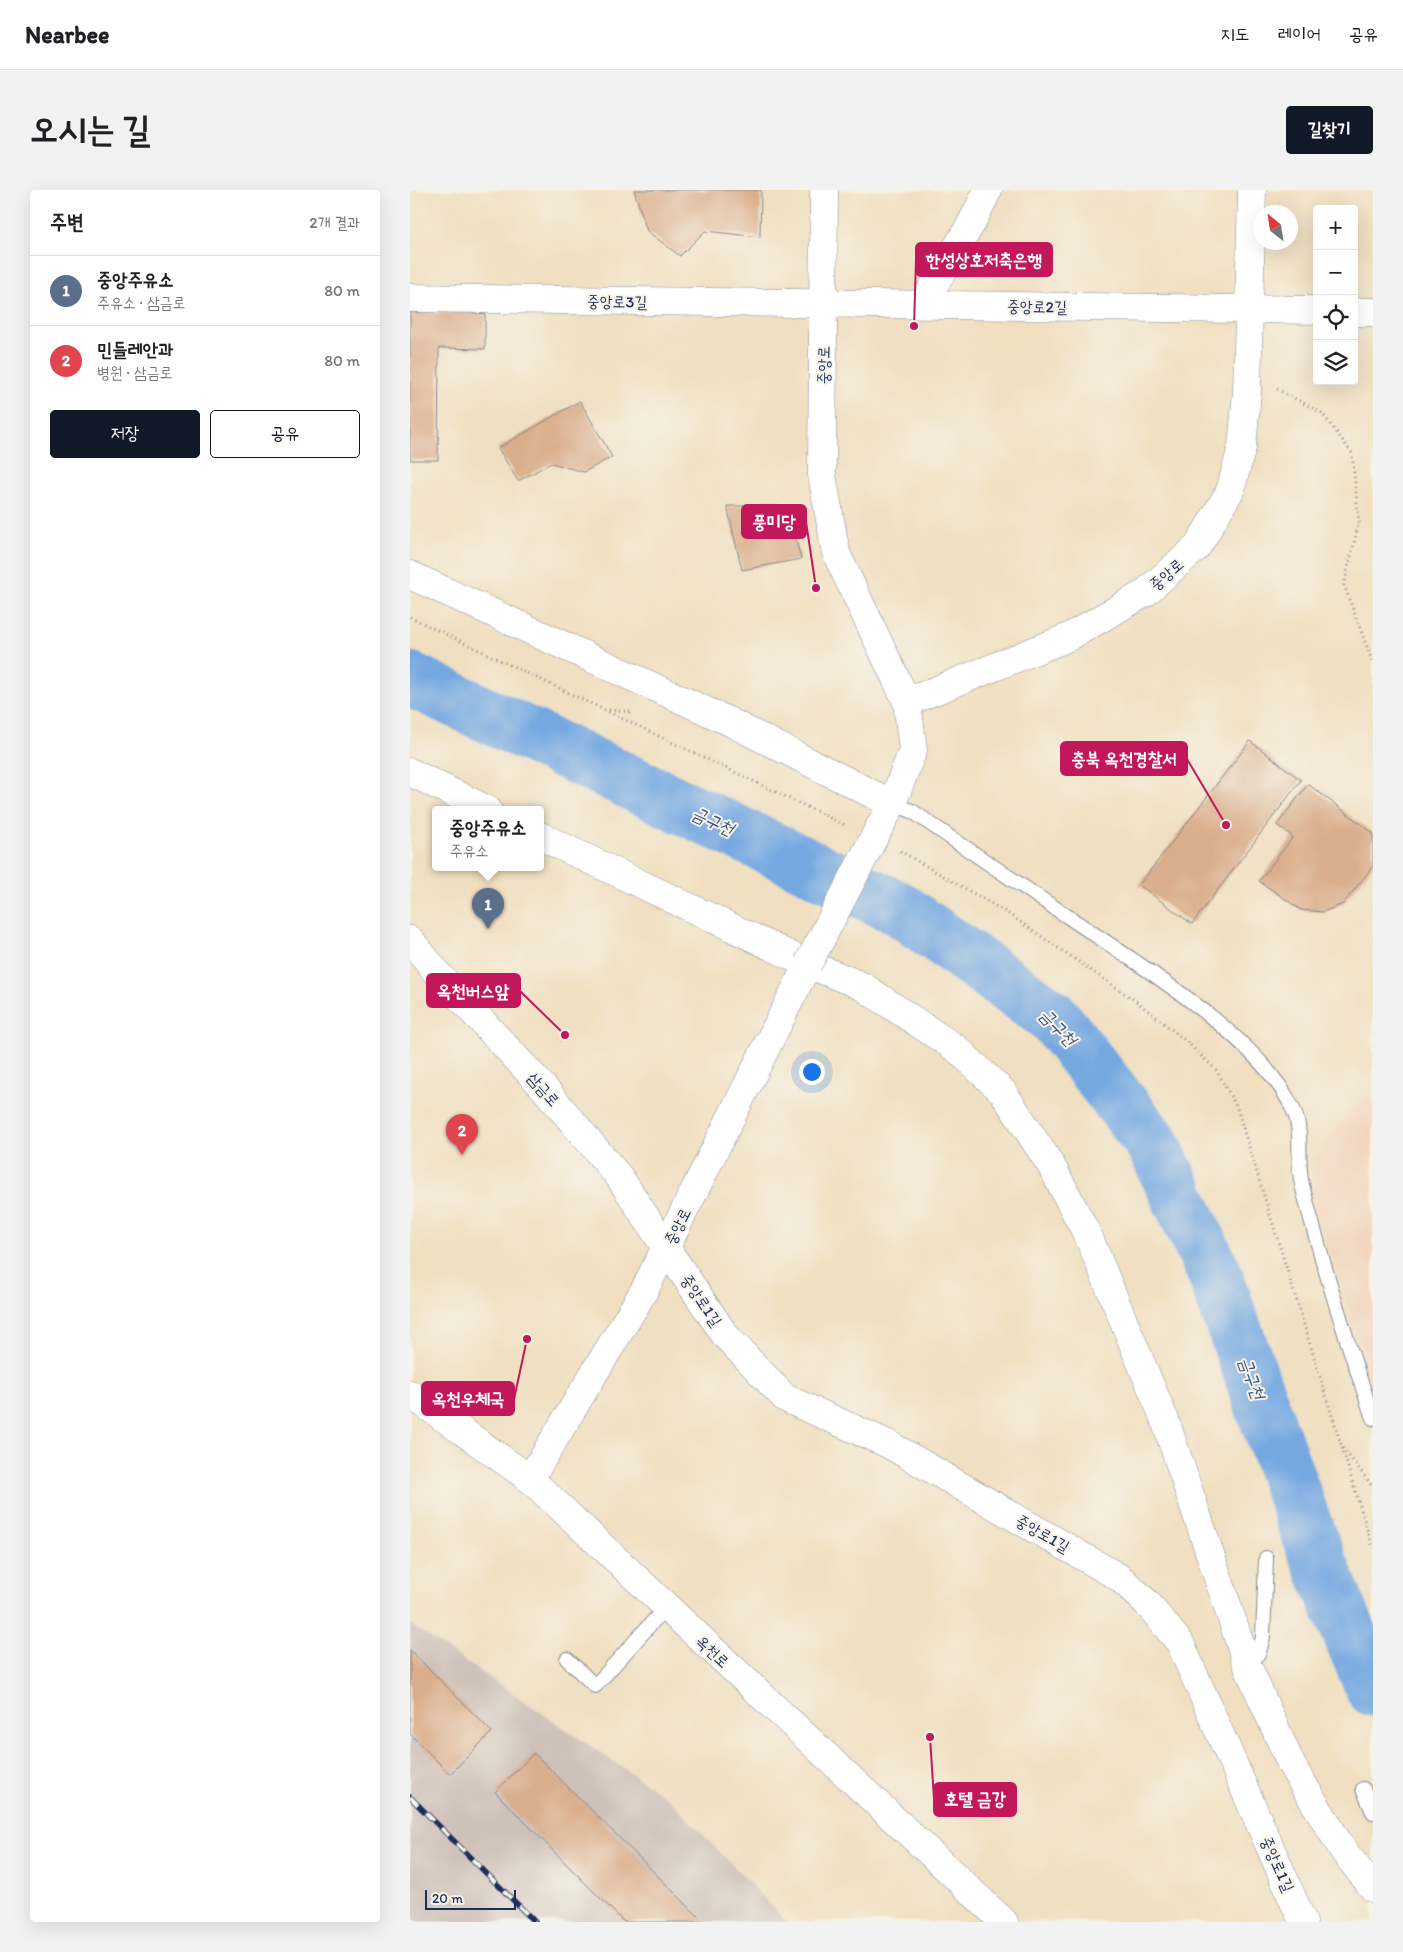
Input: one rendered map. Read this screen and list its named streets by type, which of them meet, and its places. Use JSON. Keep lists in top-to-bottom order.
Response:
{
  "streets": {
    "street": [
      "중앙로3길",
      "중앙로2길",
      "중앙로",
      "삼금로",
      "중앙로1길",
      "옥천로"
    ]
  },
  "crossings": [
    ["중앙로3길", "중앙로2길"],
    ["중앙로3길", "중앙로"],
    ["중앙로2길", "중앙로"],
    ["중앙로", "삼금로"],
    ["중앙로", "중앙로1길"],
    ["중앙로", "옥천로"],
    ["삼금로", "중앙로1길"]
  ],
  "water": ["금구천"],
  "places": [
    "한성상호저축은행",
    "풍미당",
    "충북 옥천경찰서",
    "옥천버스앞",
    "옥천우체국",
    "호텔 금강"
  ],
  "scale_bar": "20 m",
  "north": "top left",
  "page": {
    "header": "Nearbee",
    "nav": ["지도", "레이어", "공유"],
    "buttons": [
      "길찾기",
      ["저장", "공유"]
    ],
    "title": "오시는 길",
    "heading": ["주변", "2개 결과"],
    "map_buttons": ["+", "−"],
    "list": [
      {
        "mark": "1",
        "name": "중앙주유소",
        "note": "주유소 · 삼금로",
        "value": "80 m"
      },
      {
        "mark": "2",
        "name": "민들레안과",
        "note": "병원 · 삼금로",
        "value": "80 m"
      }
    ],
    "popup": ["중앙주유소", "주유소"],
    "pins": ["1", "2"],
    "scale": "20 m"
  }
}
